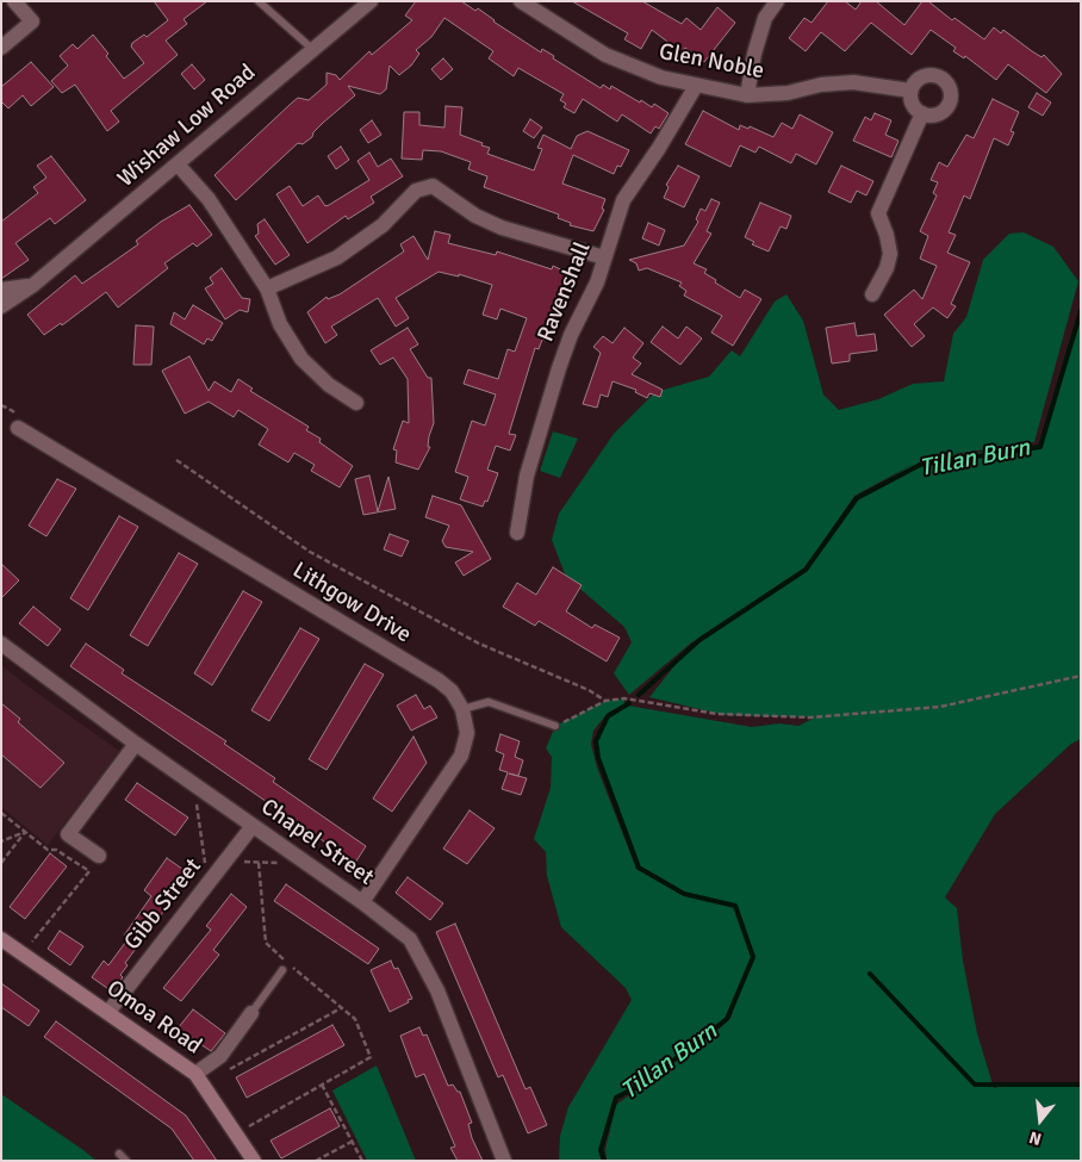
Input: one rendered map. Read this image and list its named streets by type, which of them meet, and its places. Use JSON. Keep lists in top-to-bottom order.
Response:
{
  "streets": {
    "main road": ["Omoa Road"],
    "street": [
      "Glen Noble",
      "Wishaw Low Road",
      "Ravenshall",
      "Lithgow Drive",
      "Chapel Street",
      "Gibb Street"
    ]
  },
  "crossings": [
    ["Glen Noble", "Ravenshall"],
    ["Chapel Street", "Gibb Street"],
    ["Gibb Street", "Omoa Road"]
  ],
  "water": ["Tillan Burn"],
  "north": "bottom"
}
